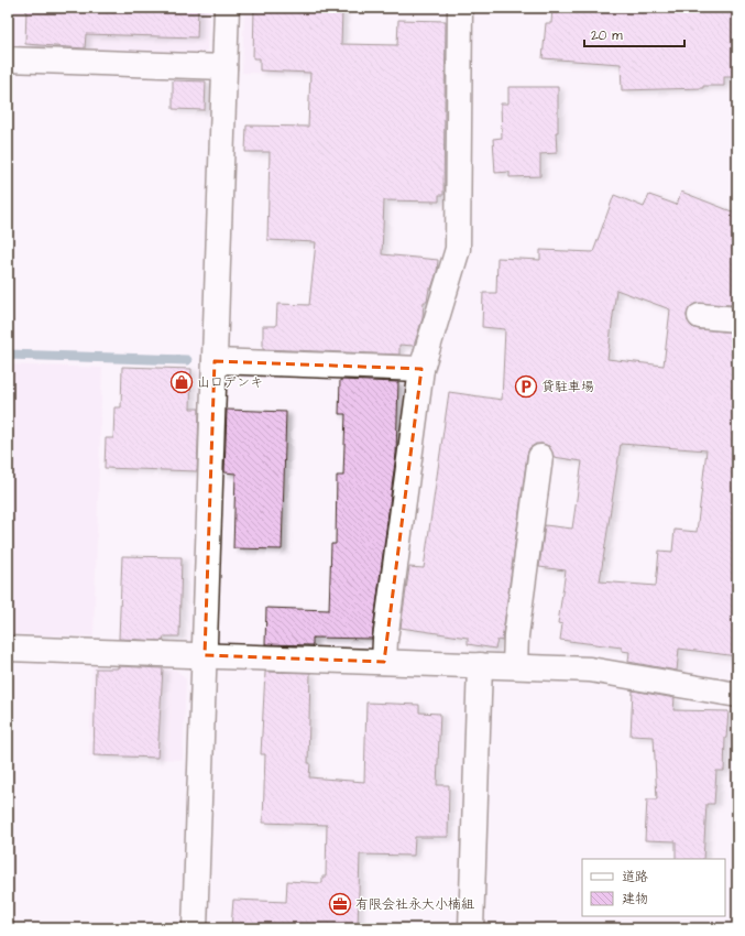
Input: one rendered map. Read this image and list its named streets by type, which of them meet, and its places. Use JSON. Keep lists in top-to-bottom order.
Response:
{
  "places": {
    "shop": ["山口デンキ"],
    "parking": ["貸駐車場"],
    "office": ["有限会社永大小楠組"]
  },
  "legend": ["道路", "建物"],
  "scale_bar": "20 m"
}
